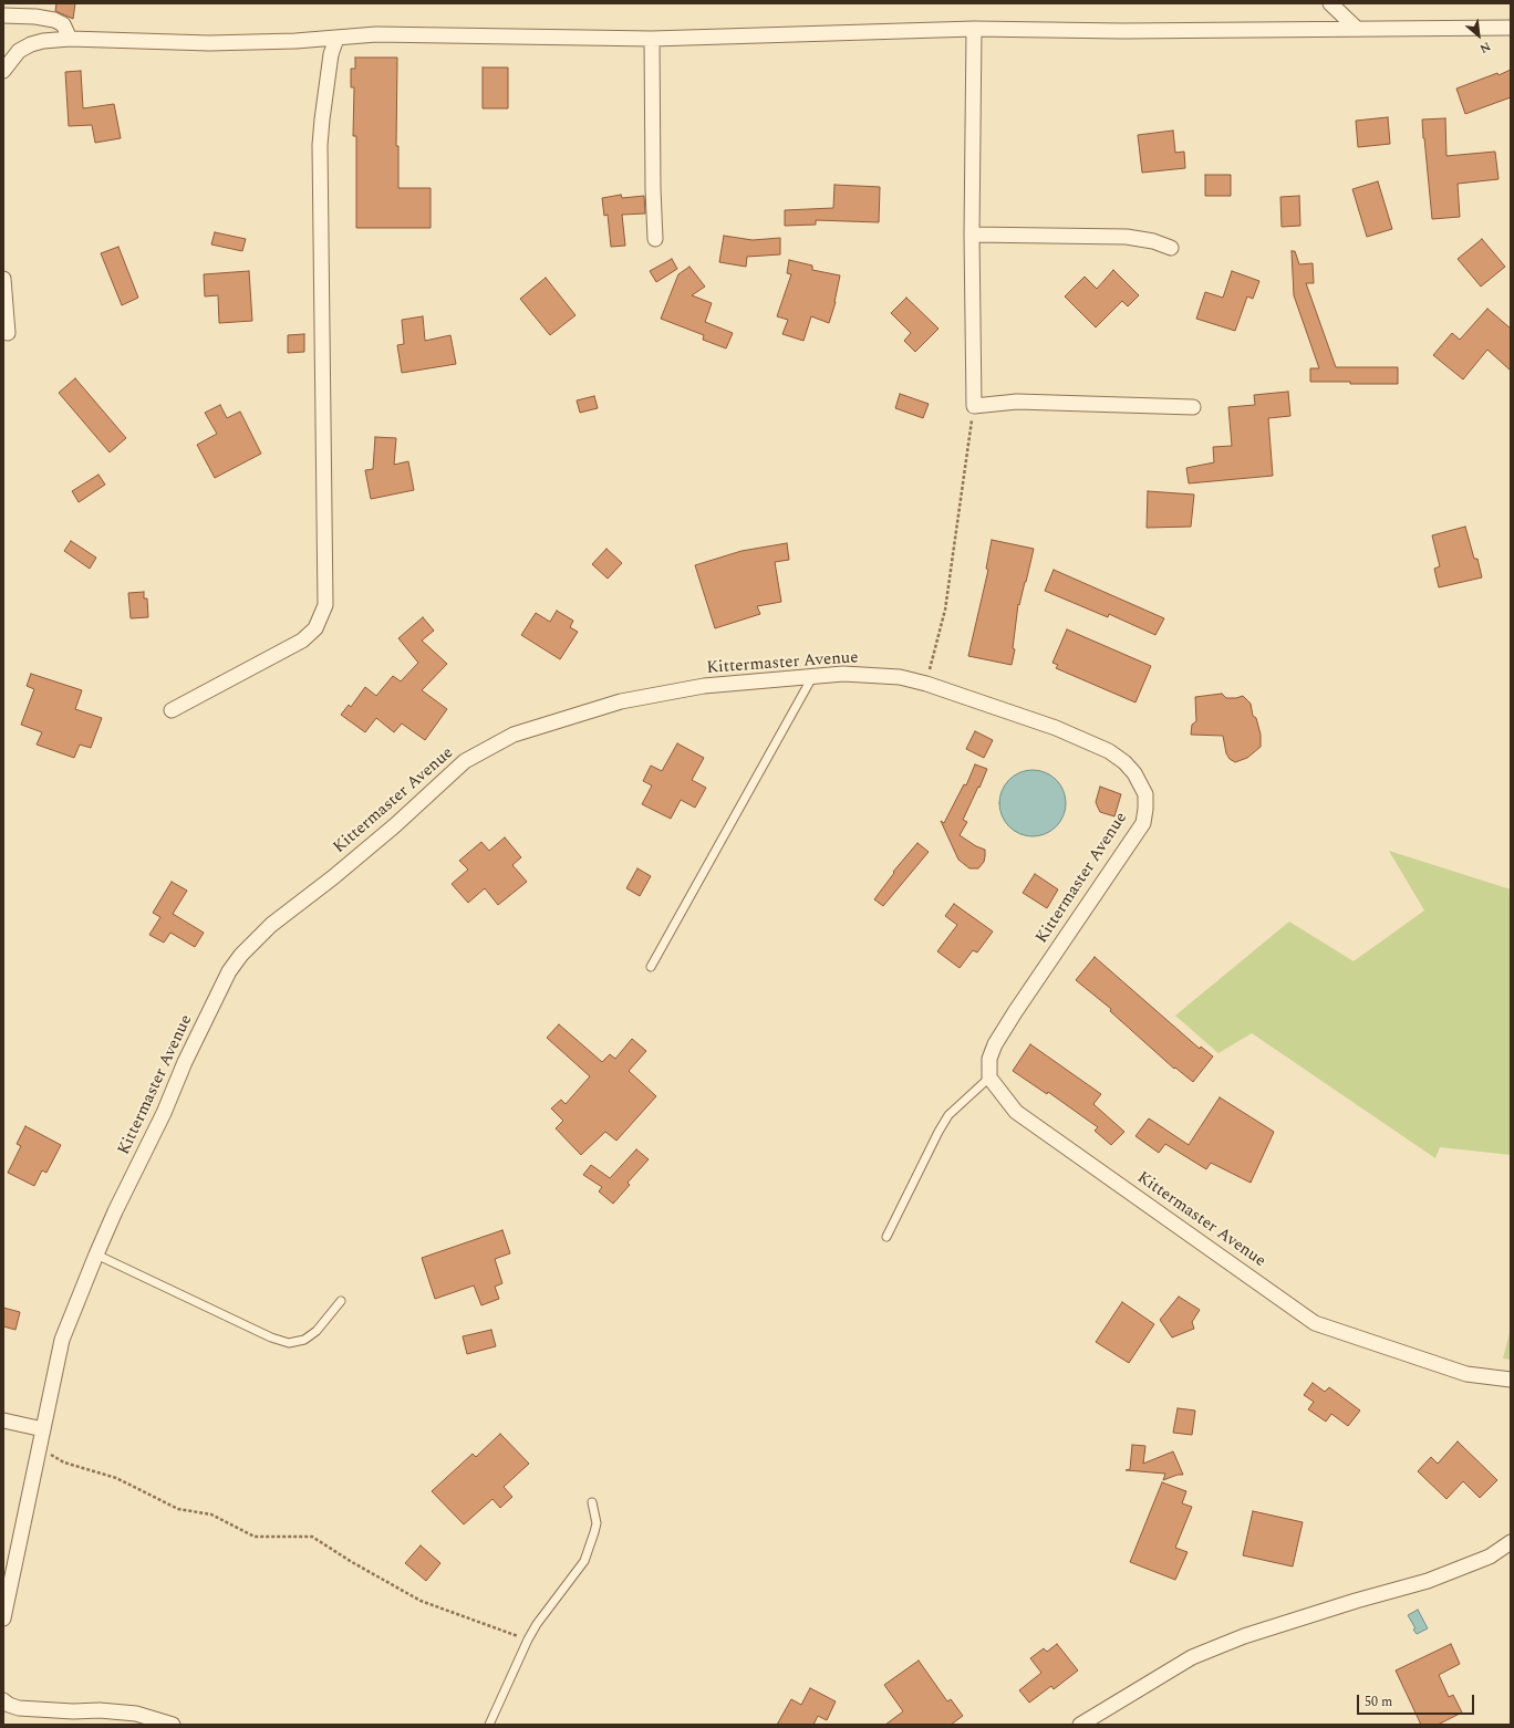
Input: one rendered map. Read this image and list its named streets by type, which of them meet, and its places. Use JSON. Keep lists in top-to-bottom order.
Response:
{
  "streets": {
    "street": ["Kittermaster Avenue"]
  },
  "scale_bar": "50 m",
  "north": "bottom right"
}
